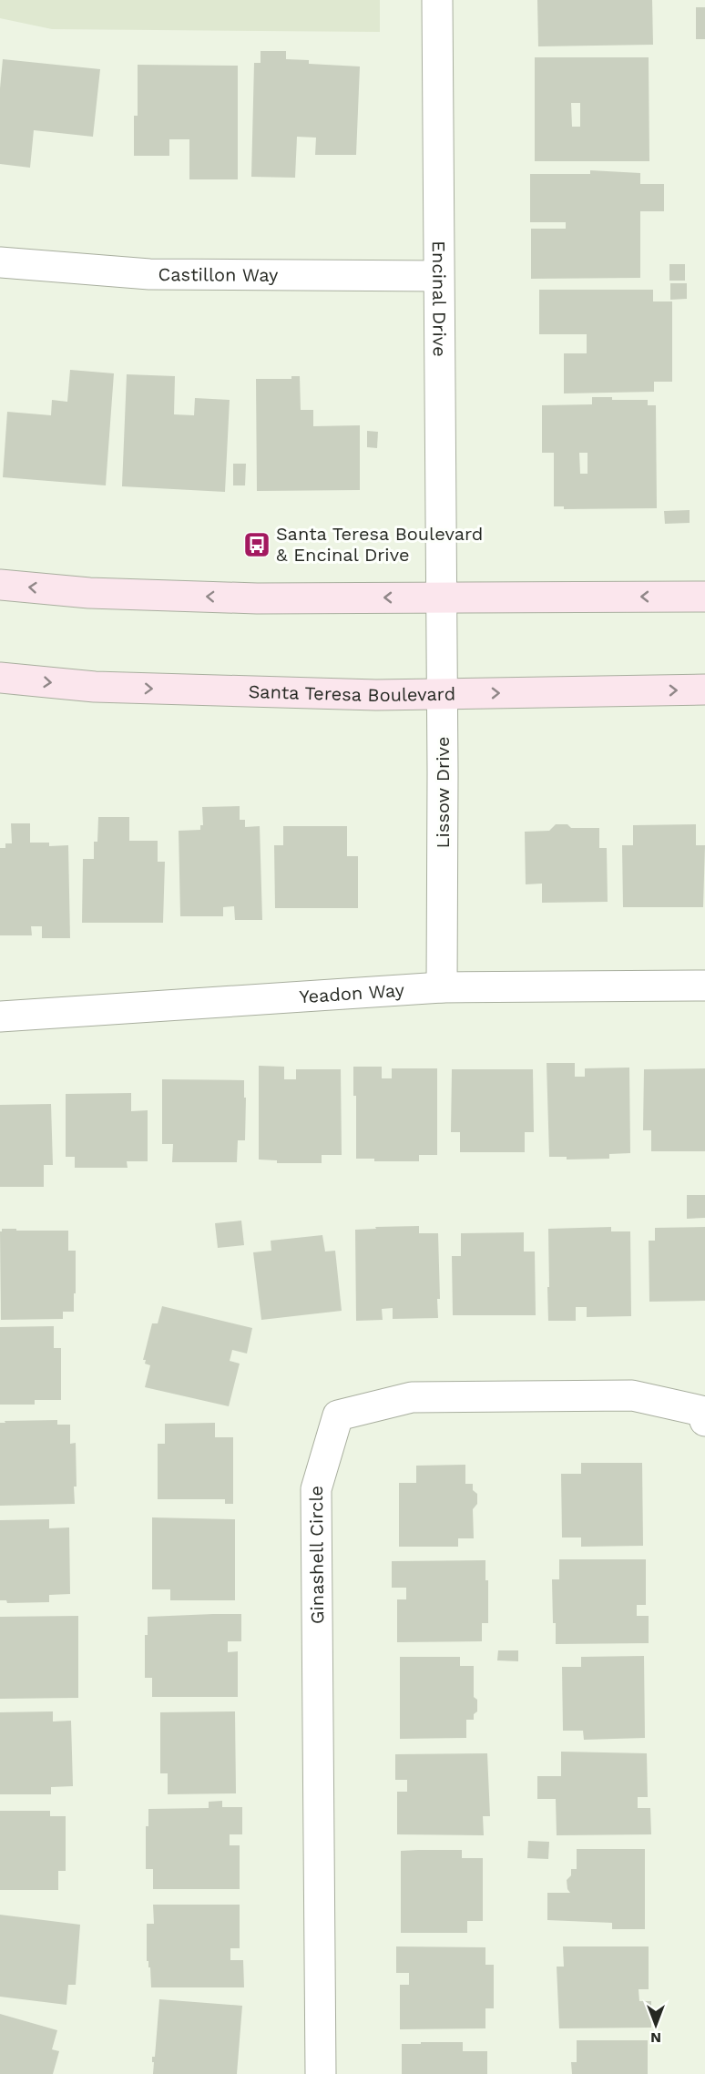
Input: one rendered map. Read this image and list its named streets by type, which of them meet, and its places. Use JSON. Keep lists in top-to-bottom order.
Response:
{
  "streets": {
    "main road": ["Santa Teresa Boulevard"],
    "street": [
      "Castillon Way",
      "Encinal Drive",
      "Lissow Drive",
      "Yeadon Way",
      "Ginashell Circle"
    ]
  },
  "crossings": [
    ["Castillon Way", "Encinal Drive"],
    ["Encinal Drive", "Lissow Drive"],
    ["Santa Teresa Boulevard", "Lissow Drive"],
    ["Lissow Drive", "Yeadon Way"]
  ],
  "places": {
    "bus stop": ["Santa Teresa Boulevard & Encinal Drive"]
  },
  "north": "bottom"
}
